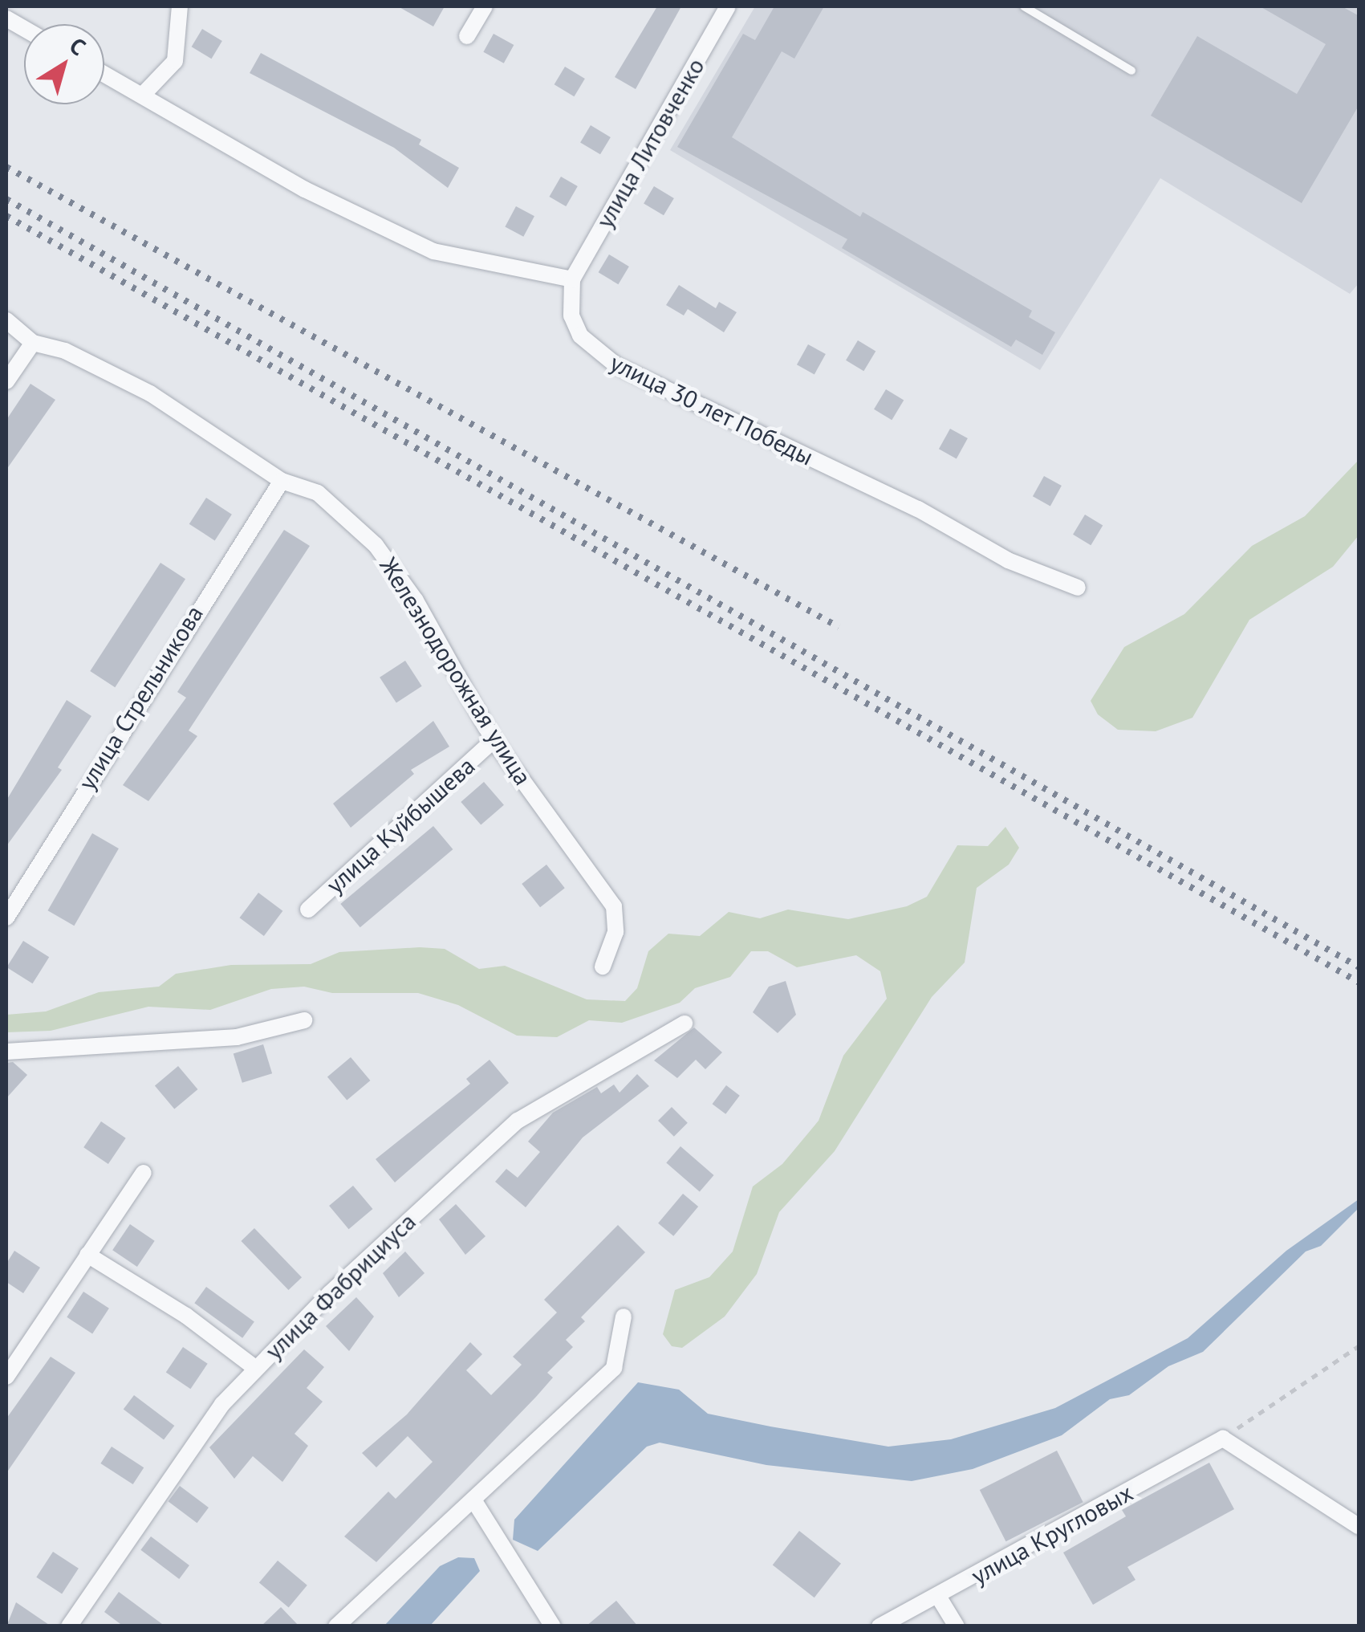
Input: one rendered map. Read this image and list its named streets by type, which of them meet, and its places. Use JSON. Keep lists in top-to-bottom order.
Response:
{
  "streets": {
    "street": [
      "улица Литовченко",
      "улица 30 лет Победы",
      "Железнодорожная улица",
      "улица Стрельникова",
      "улица Куйбышева",
      "улица Фабрициуса",
      "улица Кругловых"
    ]
  },
  "crossings": [
    ["улица Литовченко", "улица 30 лет Победы"],
    ["Железнодорожная улица", "улица Стрельникова"],
    ["Железнодорожная улица", "улица Куйбышева"]
  ],
  "north": "top right"
}
